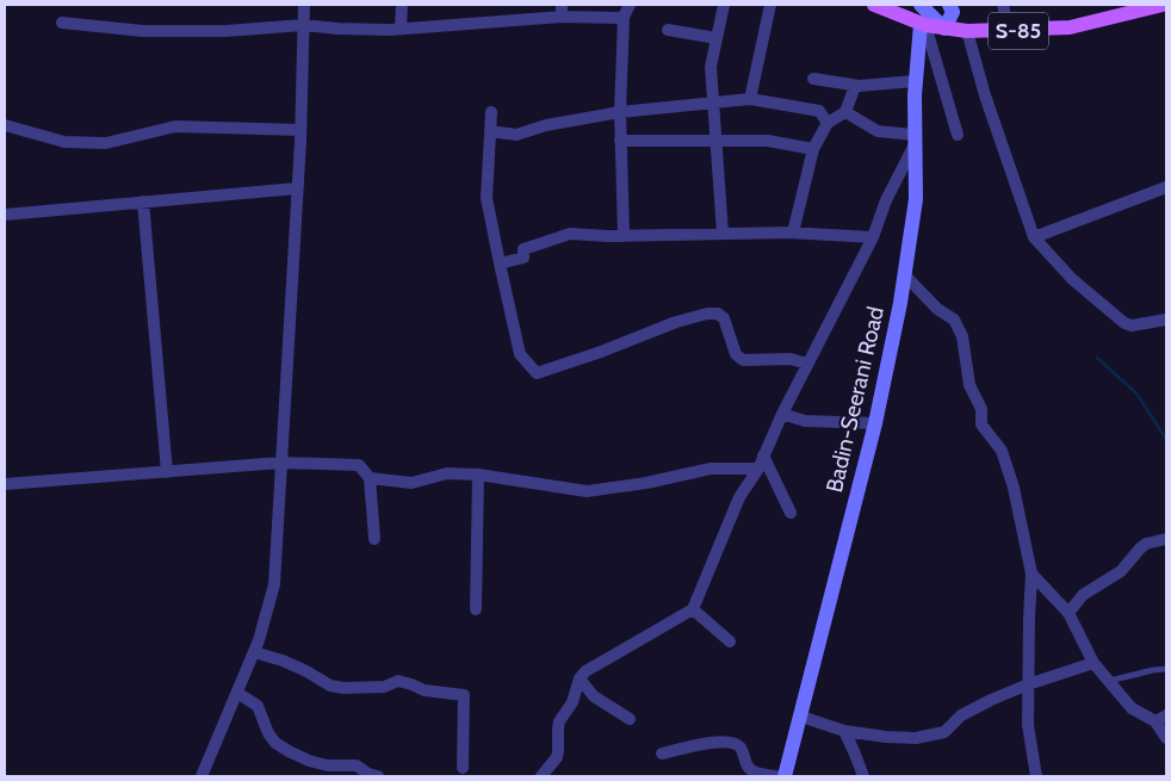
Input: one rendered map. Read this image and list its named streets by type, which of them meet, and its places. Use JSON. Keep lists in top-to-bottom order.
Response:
{
  "streets": {
    "main road": ["S-85"],
    "street": ["Badin-Seerani Road"]
  },
  "crossings": [
    ["S-85", "Badin-Seerani Road"]
  ]
}
